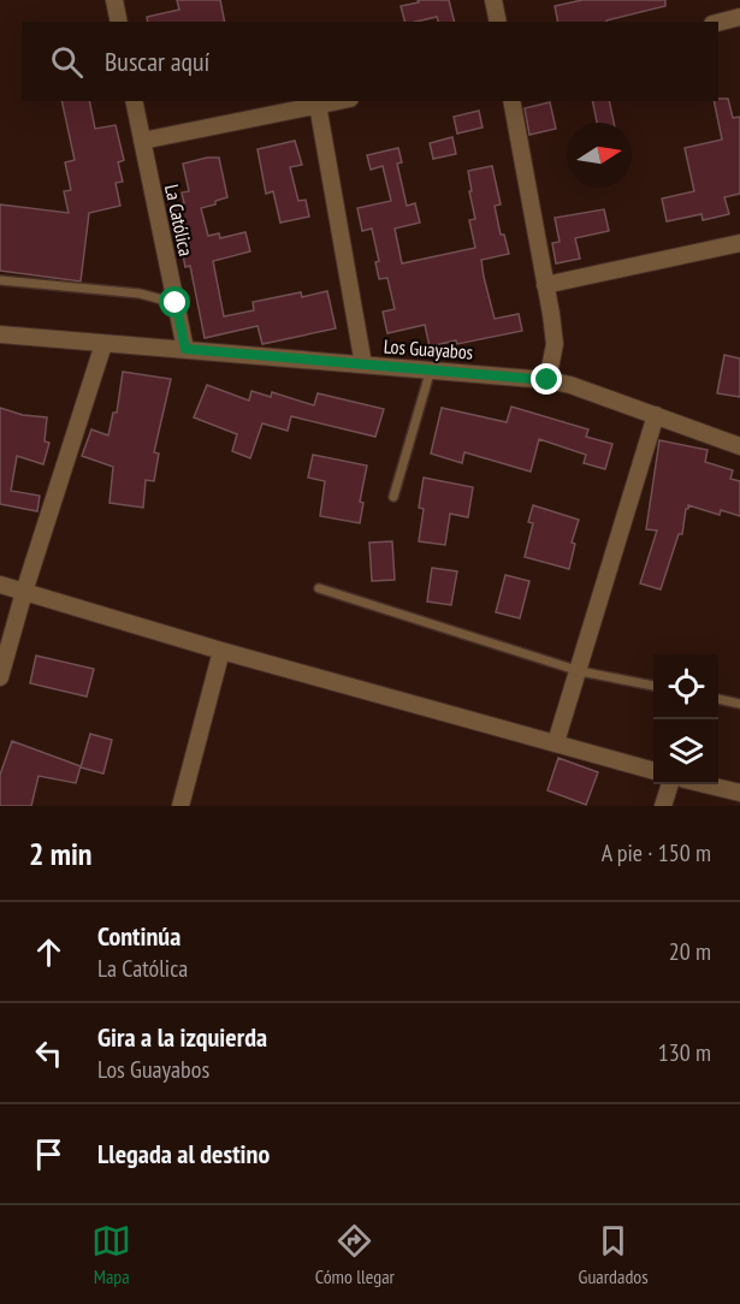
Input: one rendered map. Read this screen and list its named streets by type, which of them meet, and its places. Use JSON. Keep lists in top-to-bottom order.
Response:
{
  "streets": {
    "street": ["La Católica", "Los Guayabos"]
  },
  "crossings": [
    ["La Católica", "Los Guayabos"]
  ],
  "north": "right",
  "page": {
    "search": "Buscar aquí",
    "heading": ["2 min", "A pie · 150 m"],
    "list": [
      ["Continúa", "La Católica", "20 m"],
      ["Gira a la izquierda", "Los Guayabos", "130 m"],
      "Llegada al destino"
    ],
    "nav": ["Mapa", "Cómo llegar", "Guardados"]
  }
}
